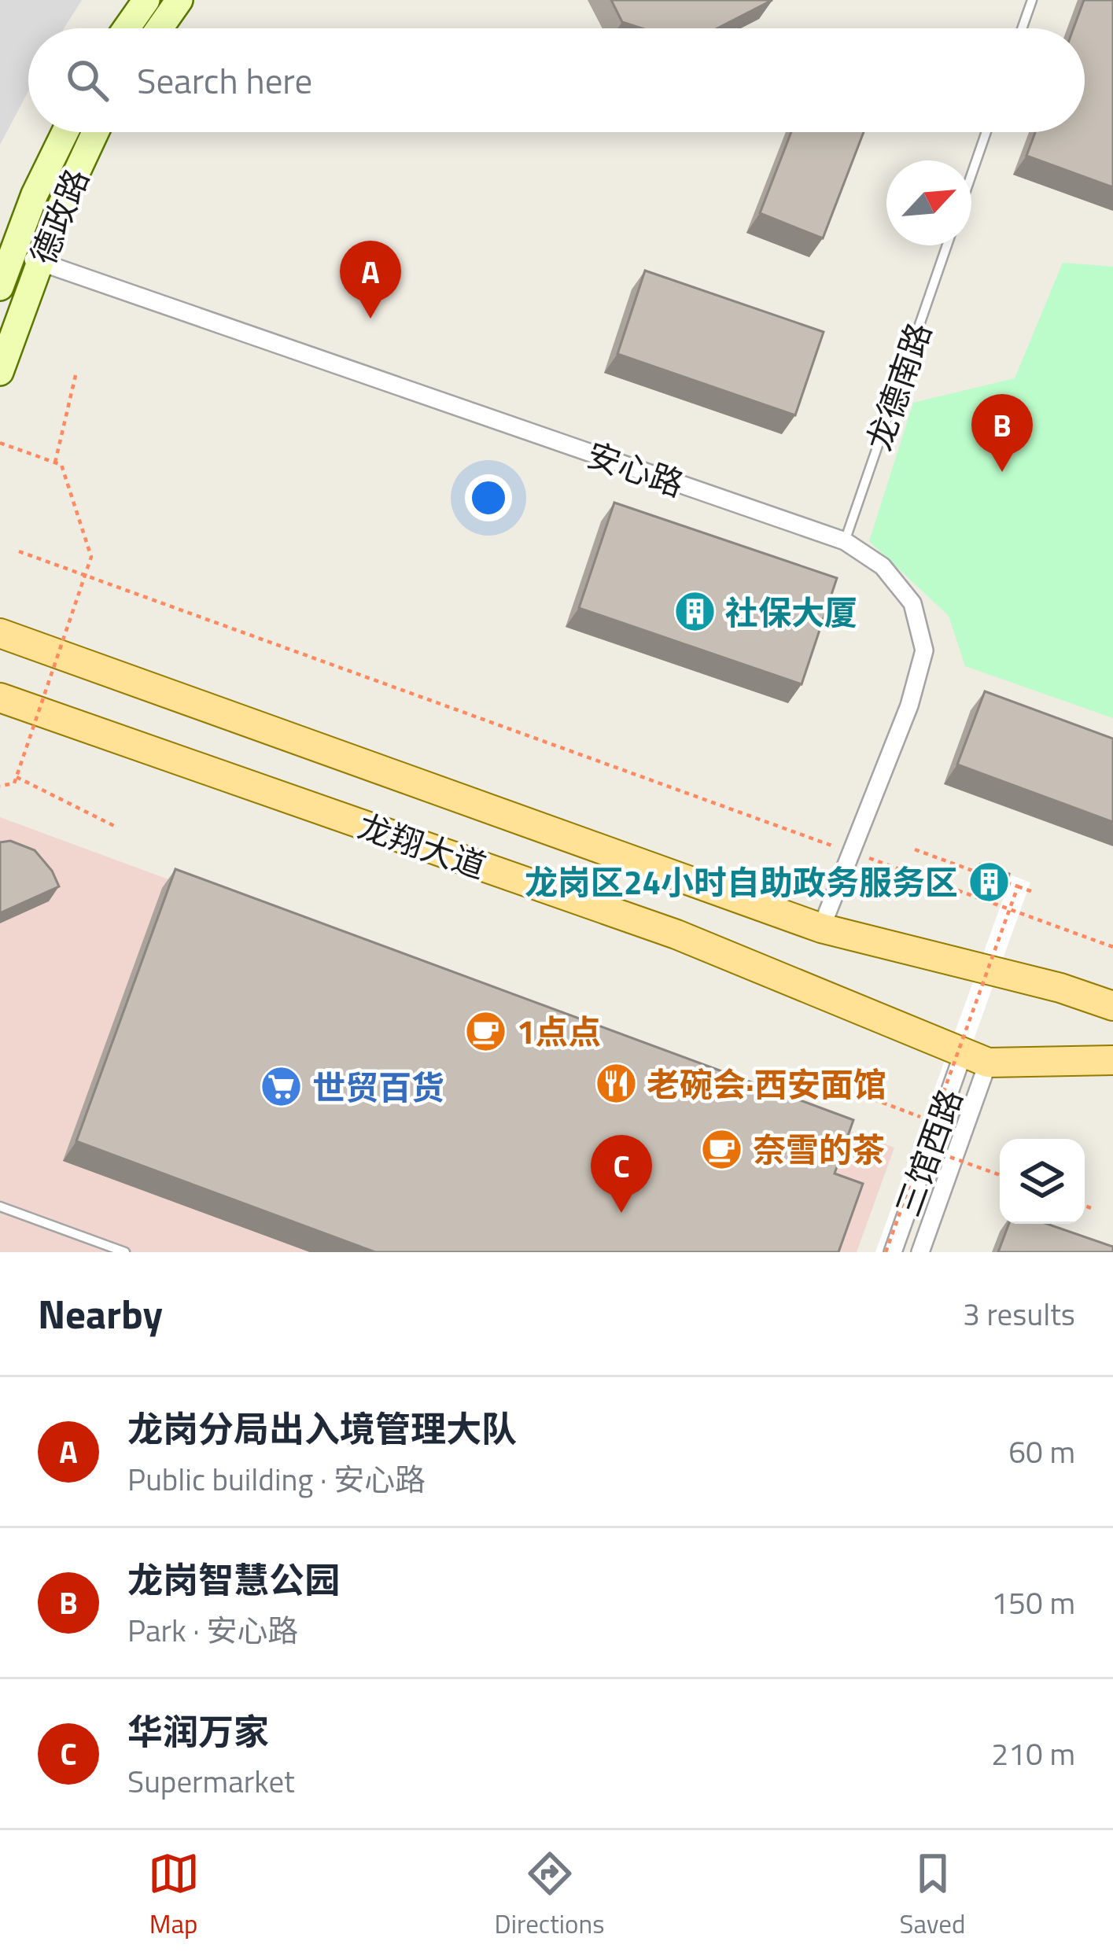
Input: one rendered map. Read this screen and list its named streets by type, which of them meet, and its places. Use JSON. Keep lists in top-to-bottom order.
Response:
{
  "streets": {
    "main road": ["德政路", "龙翔大道"],
    "street": ["安心路", "三馆西路"],
    "lane": ["龙德南路"]
  },
  "crossings": [
    ["德政路", "安心路"],
    ["龙德南路", "安心路"],
    ["安心路", "龙翔大道"],
    ["龙翔大道", "三馆西路"]
  ],
  "places": {
    "building": ["社保大厦", "龙岗区24小时自助政务服务区"],
    "cafe": ["1点点", "奈雪的茶"],
    "restaurant": ["老碗会·西安面馆"],
    "supermarket": ["世贸百货"]
  },
  "north": "top right",
  "page": {
    "search": "Search here",
    "pins": ["A", "B", "C"],
    "heading": ["Nearby", "3 results"],
    "list": [
      {
        "mark": "A",
        "name": "龙岗分局出入境管理大队",
        "note": "Public building · 安心路",
        "value": "60 m"
      },
      {
        "mark": "B",
        "name": "龙岗智慧公园",
        "note": "Park · 安心路",
        "value": "150 m"
      },
      {
        "mark": "C",
        "name": "华润万家",
        "note": "Supermarket",
        "value": "210 m"
      }
    ],
    "nav": ["Map", "Directions", "Saved"]
  }
}
